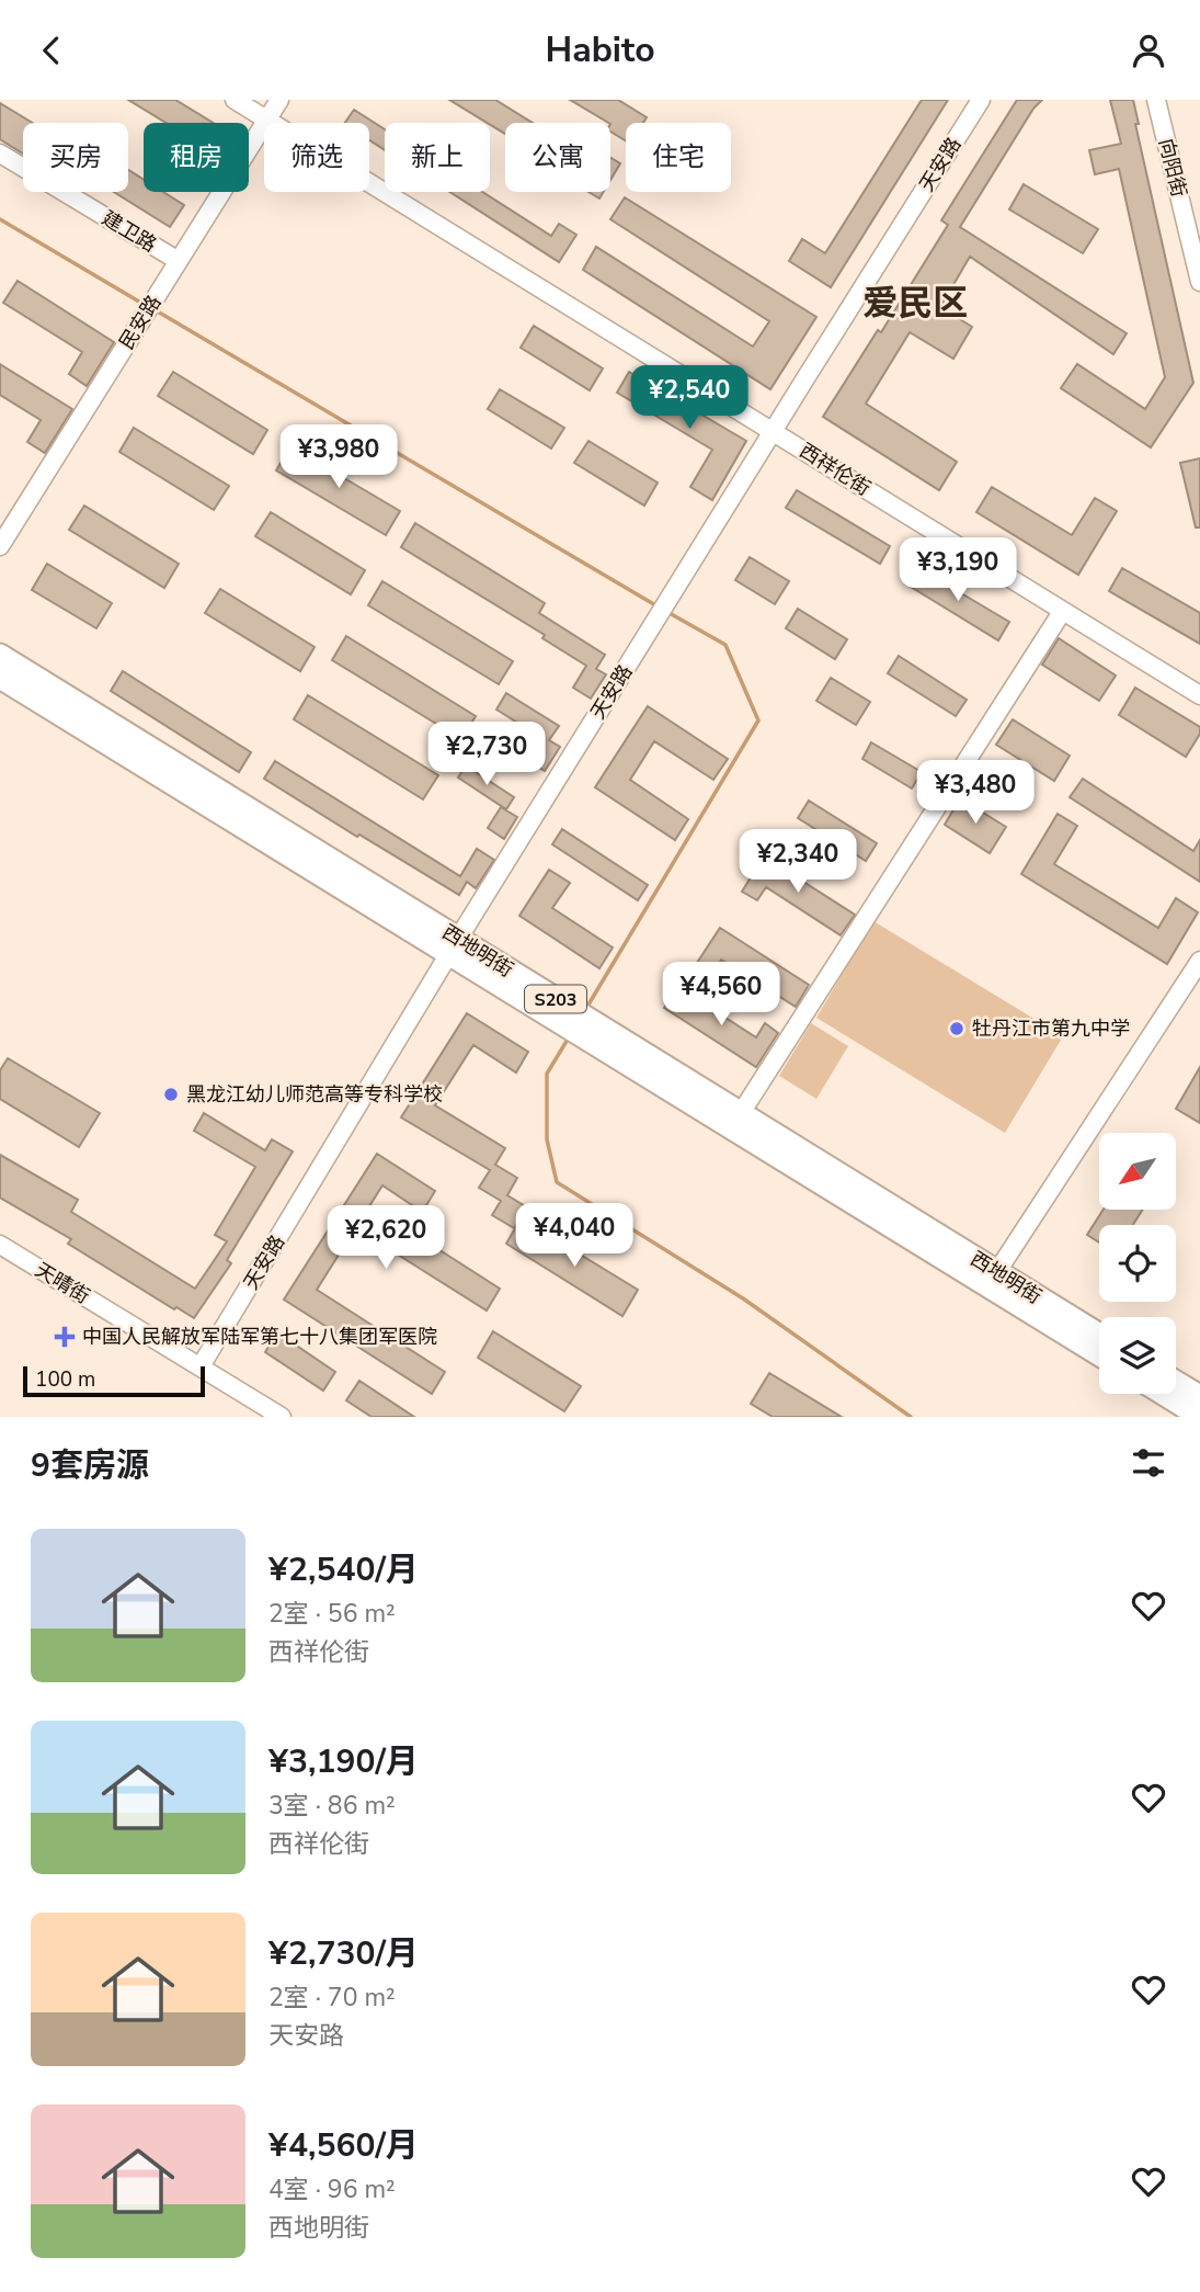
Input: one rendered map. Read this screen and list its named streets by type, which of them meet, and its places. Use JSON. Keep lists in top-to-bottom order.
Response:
{
  "streets": {
    "main road": ["西地明街", "S203"],
    "street": [
      "天安路",
      "向阳街",
      "建卫路",
      "民安路",
      "西祥伦街",
      "天晴街"
    ]
  },
  "crossings": [
    ["天安路", "西祥伦街"],
    ["天安路", "西地明街"],
    ["天安路", "天晴街"],
    ["建卫路", "民安路"],
    ["民安路", "西祥伦街"]
  ],
  "districts": ["爱民区"],
  "places": {
    "other": ["牡丹江市第九中学", "黑龙江幼儿师范高等专科学校"],
    "health": ["中国人民解放军陆军第七十八集团军医院"]
  },
  "scale_bar": "100 m",
  "north": "bottom left",
  "page": {
    "header": "Habito",
    "chip": [
      "买房",
      "租房",
      "筛选",
      "新上",
      "公寓",
      "住宅"
    ],
    "price": [
      "¥2,540",
      "¥3,980",
      "¥3,190",
      "¥2,730",
      "¥3,480",
      "¥2,340",
      "¥4,560",
      "¥4,040",
      "¥2,620"
    ],
    "scale": "100 m",
    "heading": "9套房源",
    "list": [
      {
        "name": "¥2,540/月",
        "note": "2室 · 56 m² · 西祥伦街"
      },
      {
        "name": "¥3,190/月",
        "note": "3室 · 86 m² · 西祥伦街"
      },
      {
        "name": "¥2,730/月",
        "note": "2室 · 70 m² · 天安路"
      },
      {
        "name": "¥4,560/月",
        "note": "4室 · 96 m² · 西地明街"
      }
    ]
  }
}
